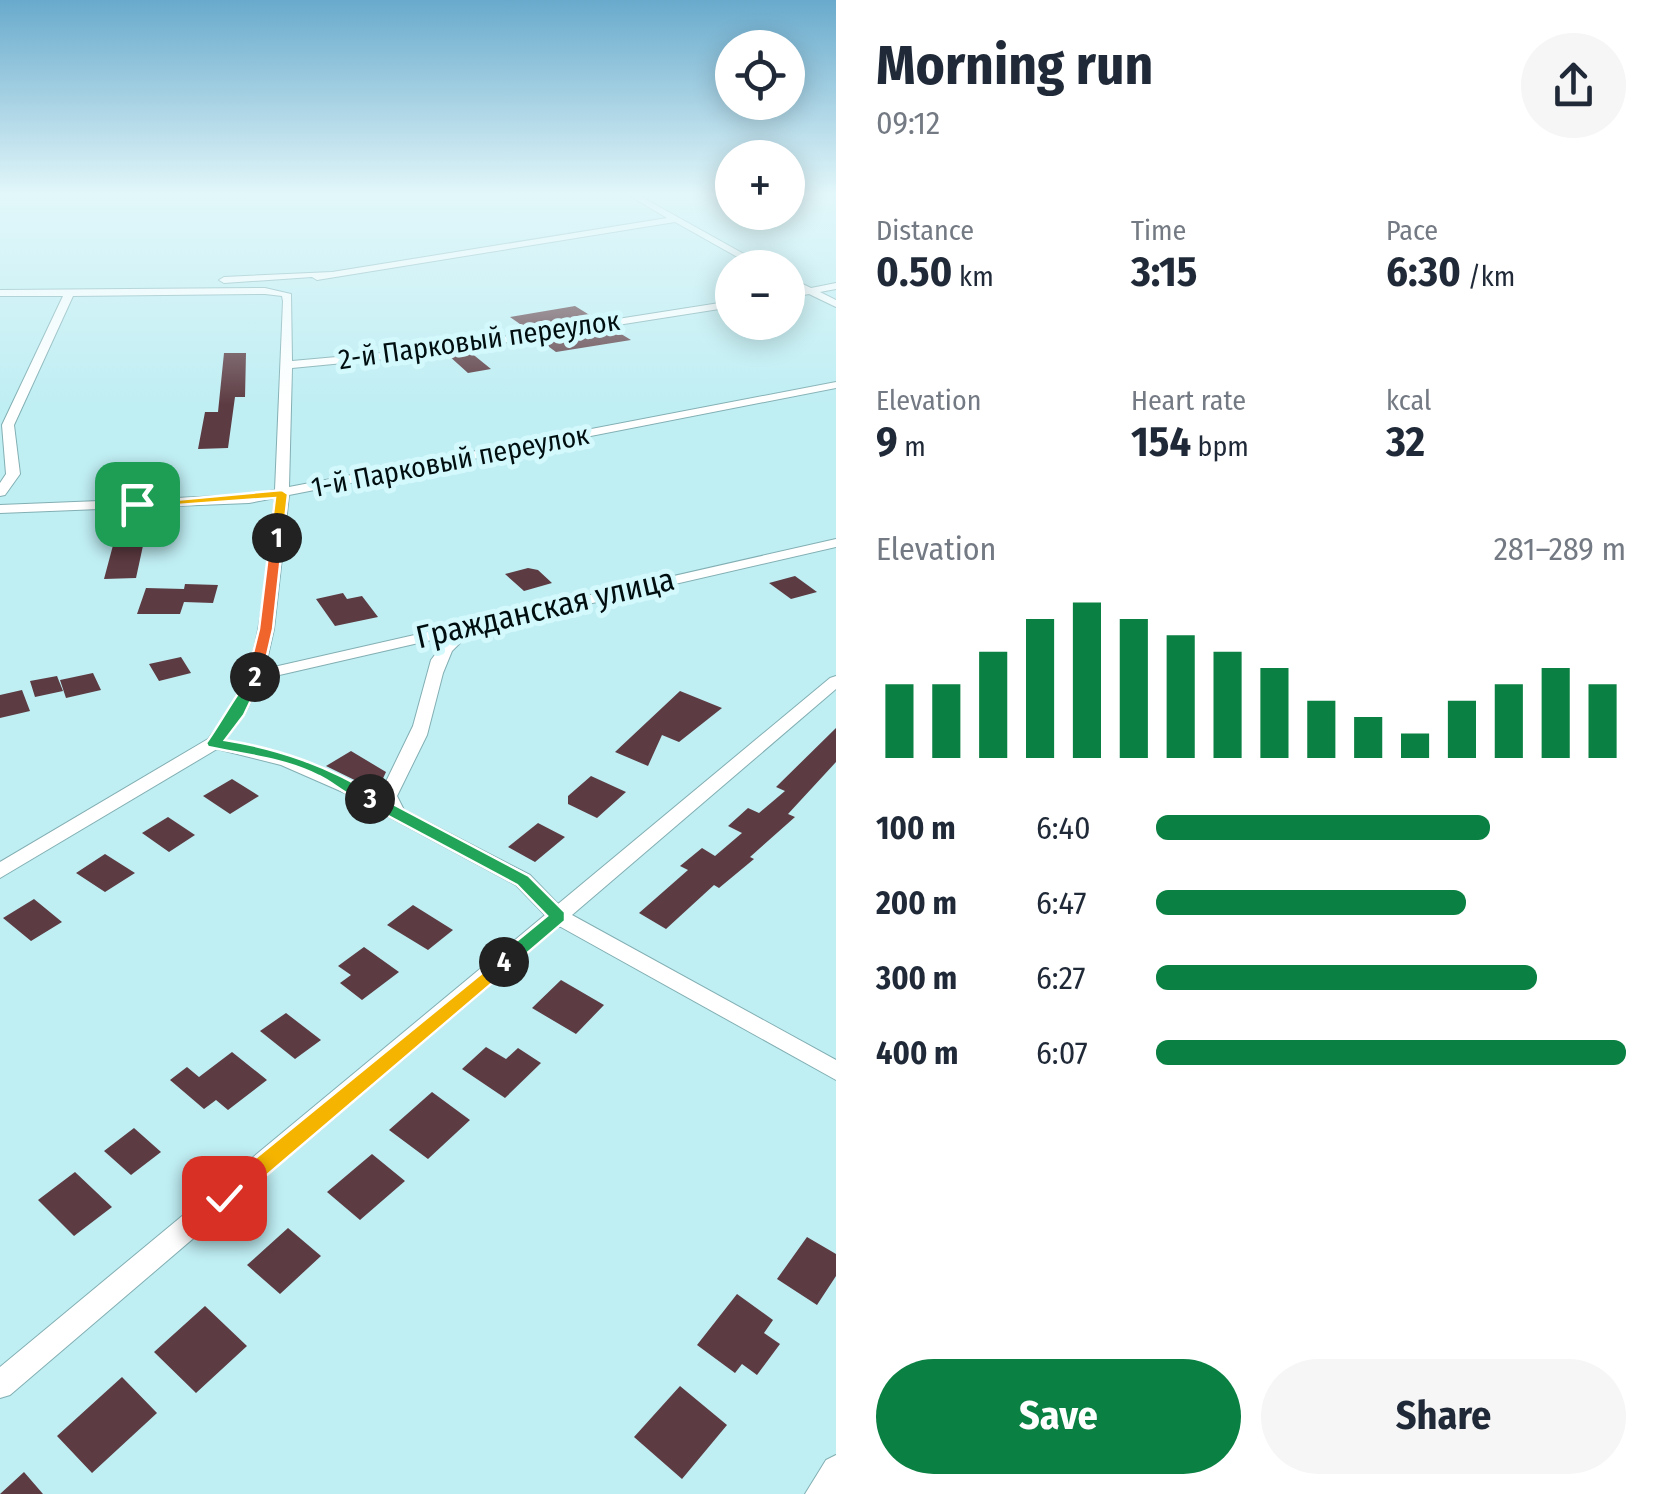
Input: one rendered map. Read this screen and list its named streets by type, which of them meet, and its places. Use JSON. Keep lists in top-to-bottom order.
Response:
{
  "streets": {
    "street": ["2-й Парковый переулок", "1-й Парковый переулок", "Гражданская улица"]
  },
  "page": {
    "heading": ["Morning run", "09:12"],
    "map_buttons": ["+", "−"],
    "stats": [
      ["Distance", "0.50 km"],
      ["Time", "3:15"],
      ["Pace", "6:30 /km"],
      ["Elevation", "9 m"],
      ["Heart rate", "154 bpm"],
      ["kcal", "32"]
    ],
    "chart": ["Elevation", "281–289 m"],
    "pins": [
      "1",
      "2",
      "3",
      "4"
    ],
    "list": [
      {
        "name": "100 m",
        "note": "6:40"
      },
      {
        "name": "200 m",
        "note": "6:47"
      },
      {
        "name": "300 m",
        "note": "6:27"
      },
      {
        "name": "400 m",
        "note": "6:07"
      }
    ],
    "buttons": ["Save", "Share"]
  }
}
